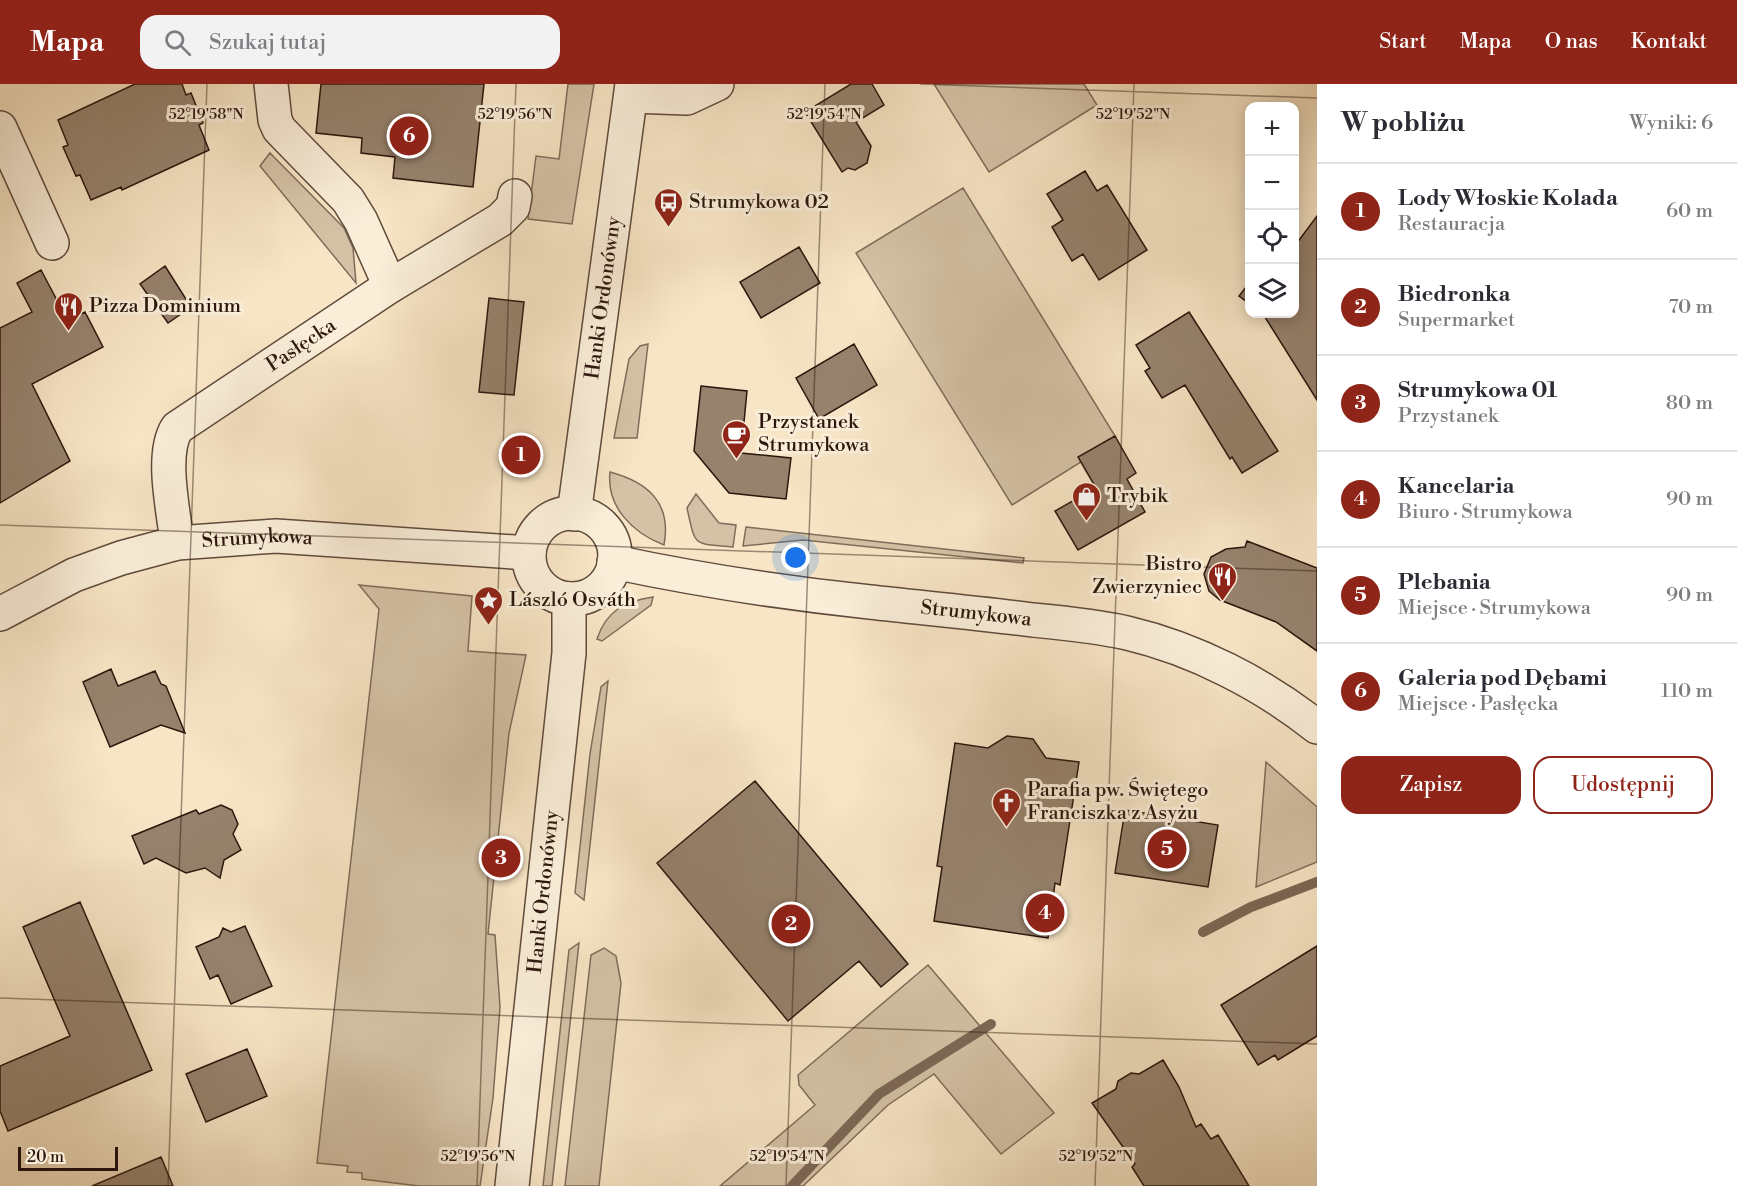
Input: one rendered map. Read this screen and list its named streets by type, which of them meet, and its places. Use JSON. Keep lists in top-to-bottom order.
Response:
{
  "streets": {
    "street": ["Hanki Ordonówny", "Pasłęcka", "Strumykowa"]
  },
  "crossings": [
    ["Hanki Ordonówny", "Strumykowa"],
    ["Pasłęcka", "Strumykowa"]
  ],
  "places": {
    "bus stop": ["Strumykowa 02"],
    "restaurant": ["Pizza Dominium", "Bistro Zwierzyniec"],
    "cafe": ["Przystanek Strumykowa"],
    "shop": ["Trybik"],
    "place": ["László Osváth"],
    "church": ["Parafia pw. Świętego Franciszka z Asyżu"]
  },
  "scale_bar": "20 m",
  "page": {
    "header": "Mapa",
    "search": "Szukaj tutaj",
    "nav": [
      "Start",
      "Mapa",
      "O nas",
      "Kontakt"
    ],
    "heading": ["W pobliżu", "Wyniki: 6"],
    "map_buttons": ["+", "−"],
    "pins": [
      "6",
      "1",
      "5",
      "3",
      "4",
      "2"
    ],
    "list": [
      {
        "mark": "1",
        "name": "Lody Włoskie Kolada",
        "note": "Restauracja",
        "value": "60 m"
      },
      {
        "mark": "2",
        "name": "Biedronka",
        "note": "Supermarket",
        "value": "70 m"
      },
      {
        "mark": "3",
        "name": "Strumykowa 01",
        "note": "Przystanek",
        "value": "80 m"
      },
      {
        "mark": "4",
        "name": "Kancelaria",
        "note": "Biuro · Strumykowa",
        "value": "90 m"
      },
      {
        "mark": "5",
        "name": "Plebania",
        "note": "Miejsce · Strumykowa",
        "value": "90 m"
      },
      {
        "mark": "6",
        "name": "Galeria pod Dębami",
        "note": "Miejsce · Pasłęcka",
        "value": "110 m"
      }
    ],
    "buttons": ["Zapisz", "Udostępnij"],
    "scale": "20 m"
  },
  "coordinates": [
    "52°19'58\"N",
    "52°19'56\"N",
    "52°19'54\"N",
    "52°19'52\"N"
  ]
}
